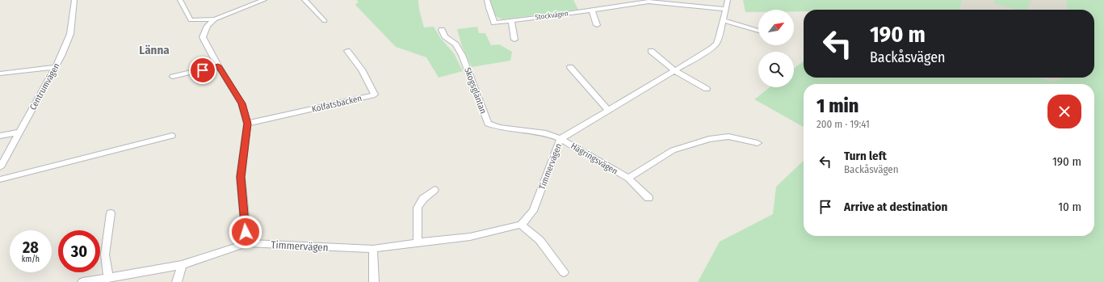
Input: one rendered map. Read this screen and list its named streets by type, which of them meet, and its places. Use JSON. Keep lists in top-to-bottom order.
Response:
{
  "streets": {
    "street": [
      "Stockvägen",
      "Centrumvägen",
      "Skogsgläntan",
      "Kolfatsbacken",
      "Hägringsvägen",
      "Timmervägen"
    ]
  },
  "crossings": [
    ["Stockvägen", "Timmervägen"],
    ["Skogsgläntan", "Hägringsvägen"],
    ["Skogsgläntan", "Timmervägen"],
    ["Hägringsvägen", "Timmervägen"]
  ],
  "districts": ["Länna"],
  "north": "top right",
  "page": {
    "turn": ["190 m", "Backåsvägen"],
    "heading": ["1 min", "200 m · 19:41"],
    "list": [
      {
        "name": "Turn left",
        "note": "Backåsvägen",
        "value": "190 m"
      },
      {
        "name": "Arrive at destination",
        "value": "10 m"
      }
    ],
    "speed": "28 km/h",
    "limit": "30"
  }
}
